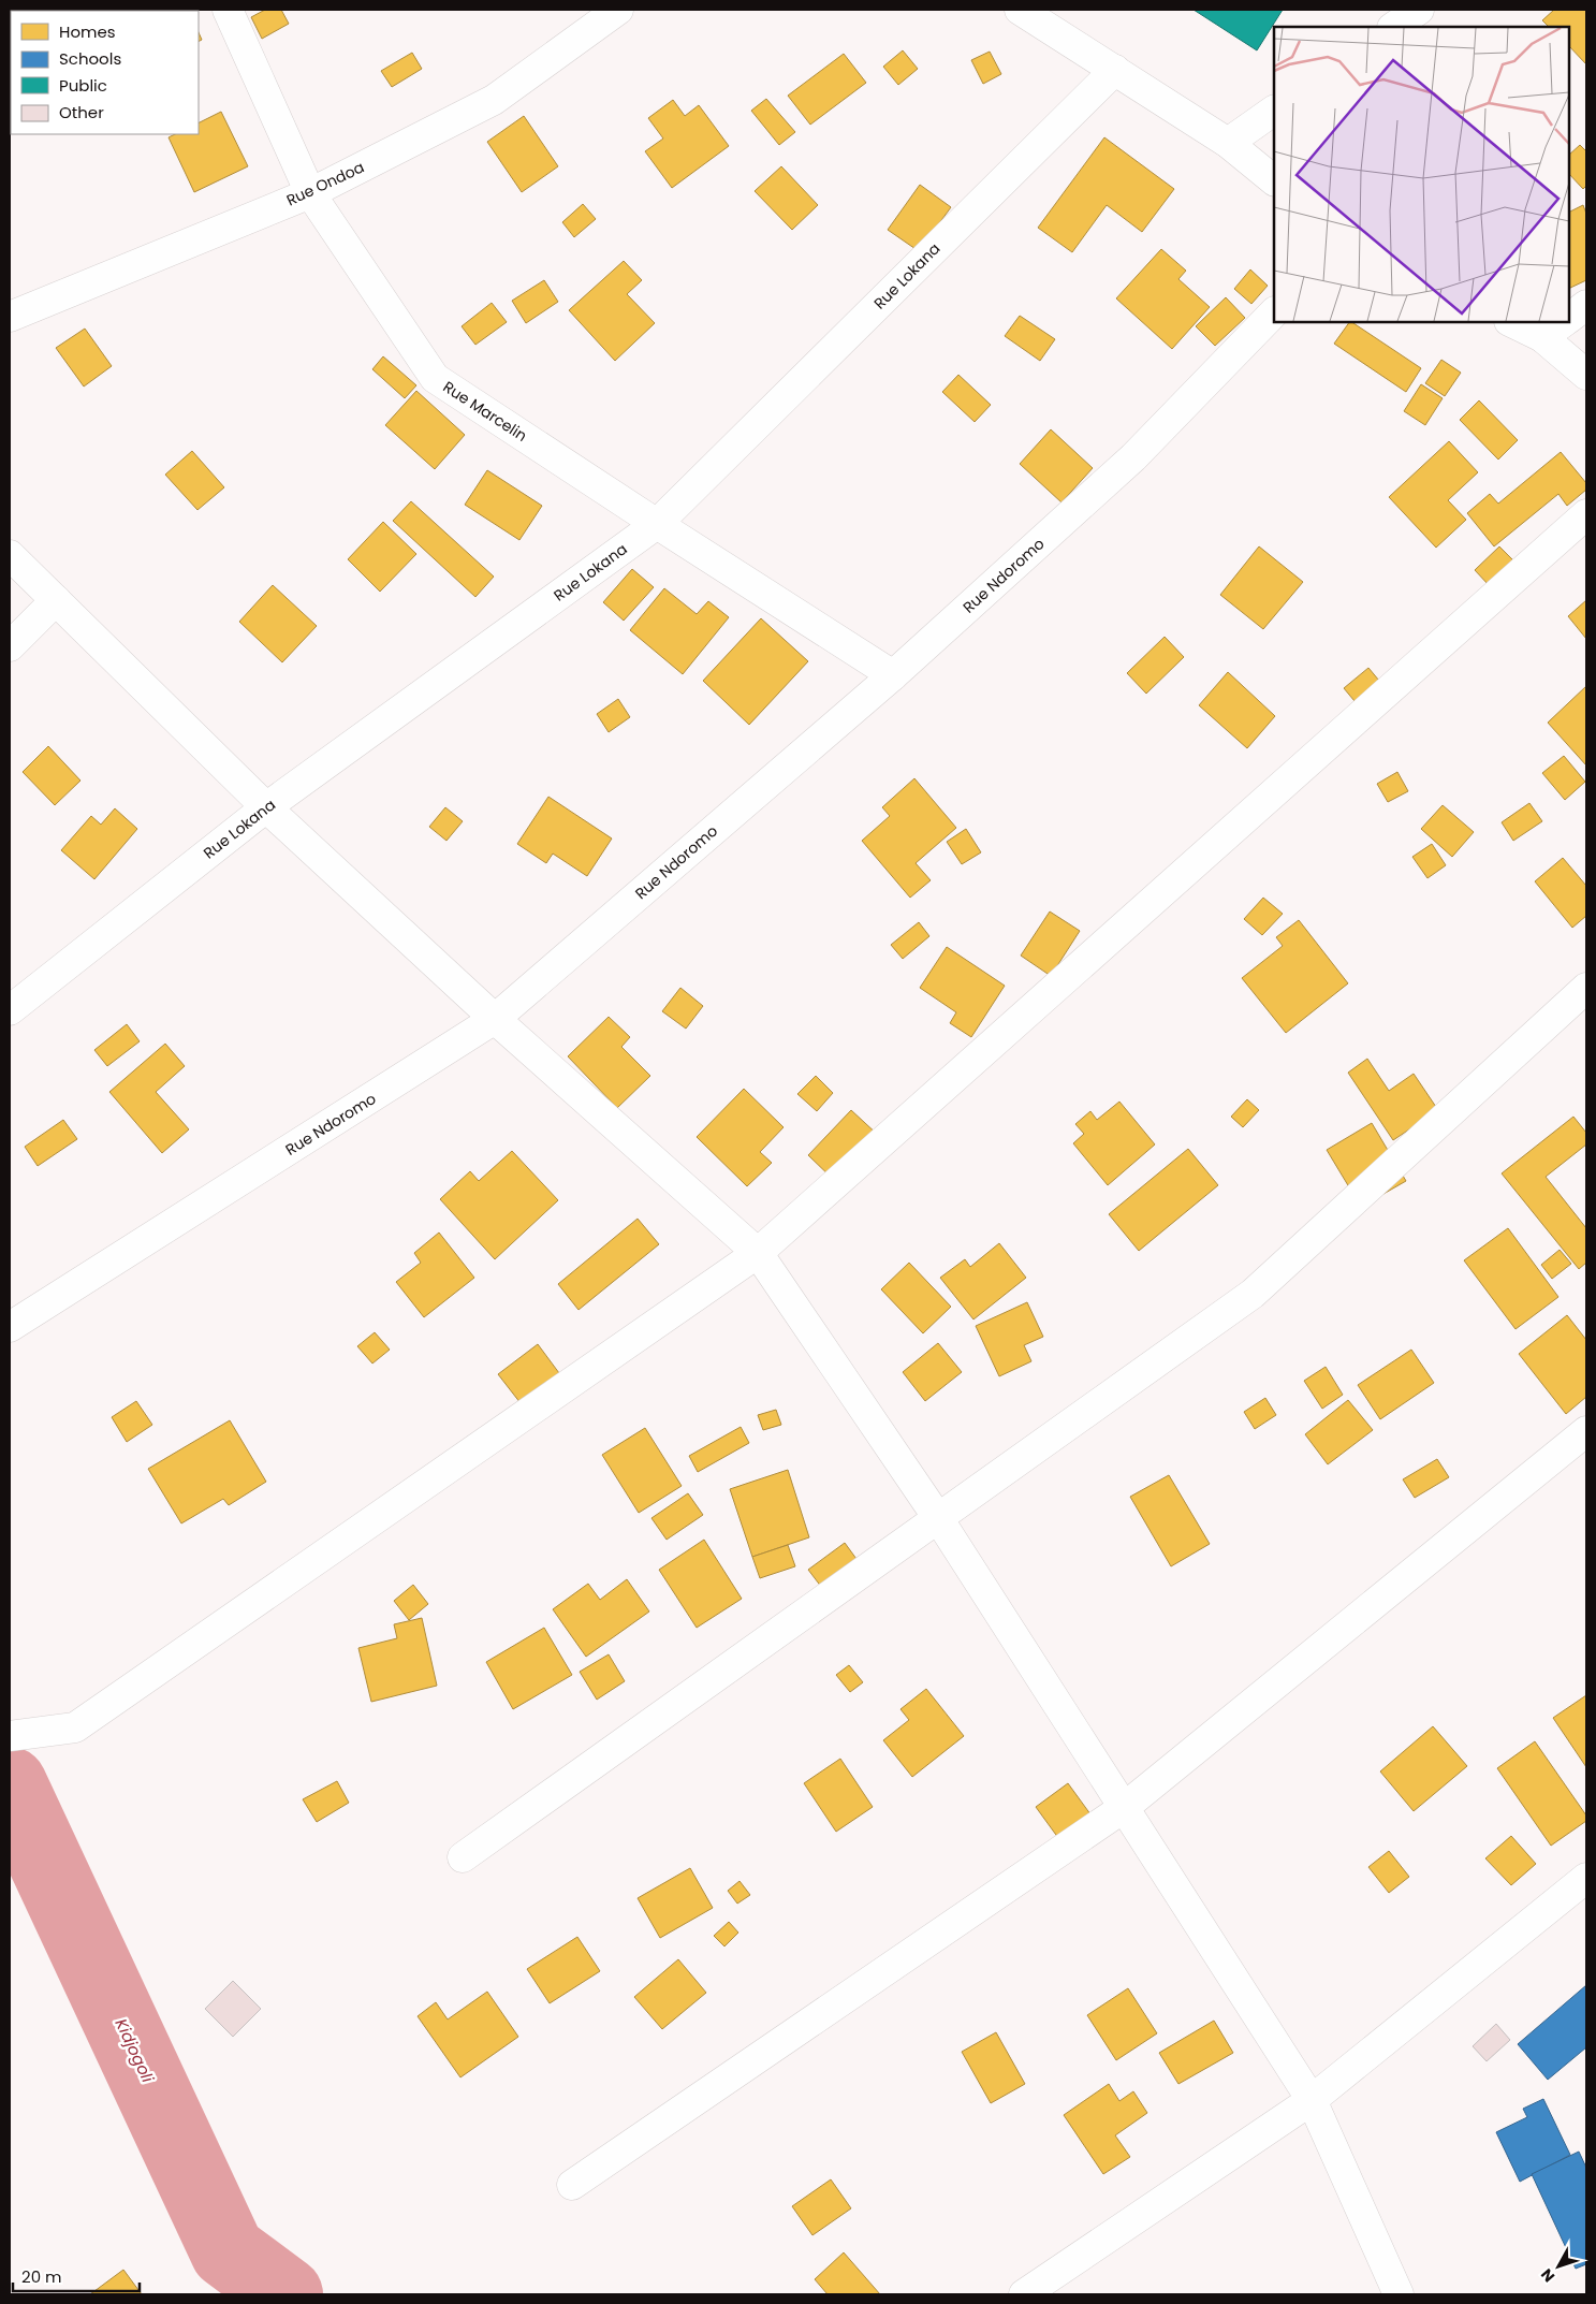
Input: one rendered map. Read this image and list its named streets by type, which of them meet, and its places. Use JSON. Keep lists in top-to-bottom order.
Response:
{
  "streets": {
    "street": [
      "Rue Ondoa",
      "Rue Lokana",
      "Rue Marcelin",
      "Rue Ndoromo"
    ]
  },
  "crossings": [
    ["Rue Ondoa", "Rue Marcelin"],
    ["Rue Lokana", "Rue Marcelin"],
    ["Rue Marcelin", "Rue Ndoromo"]
  ],
  "water": ["Kidjogoli"],
  "legend": [
    "Homes",
    "Schools",
    "Public",
    "Other"
  ],
  "scale_bar": "20 m",
  "north": "bottom left"
}
